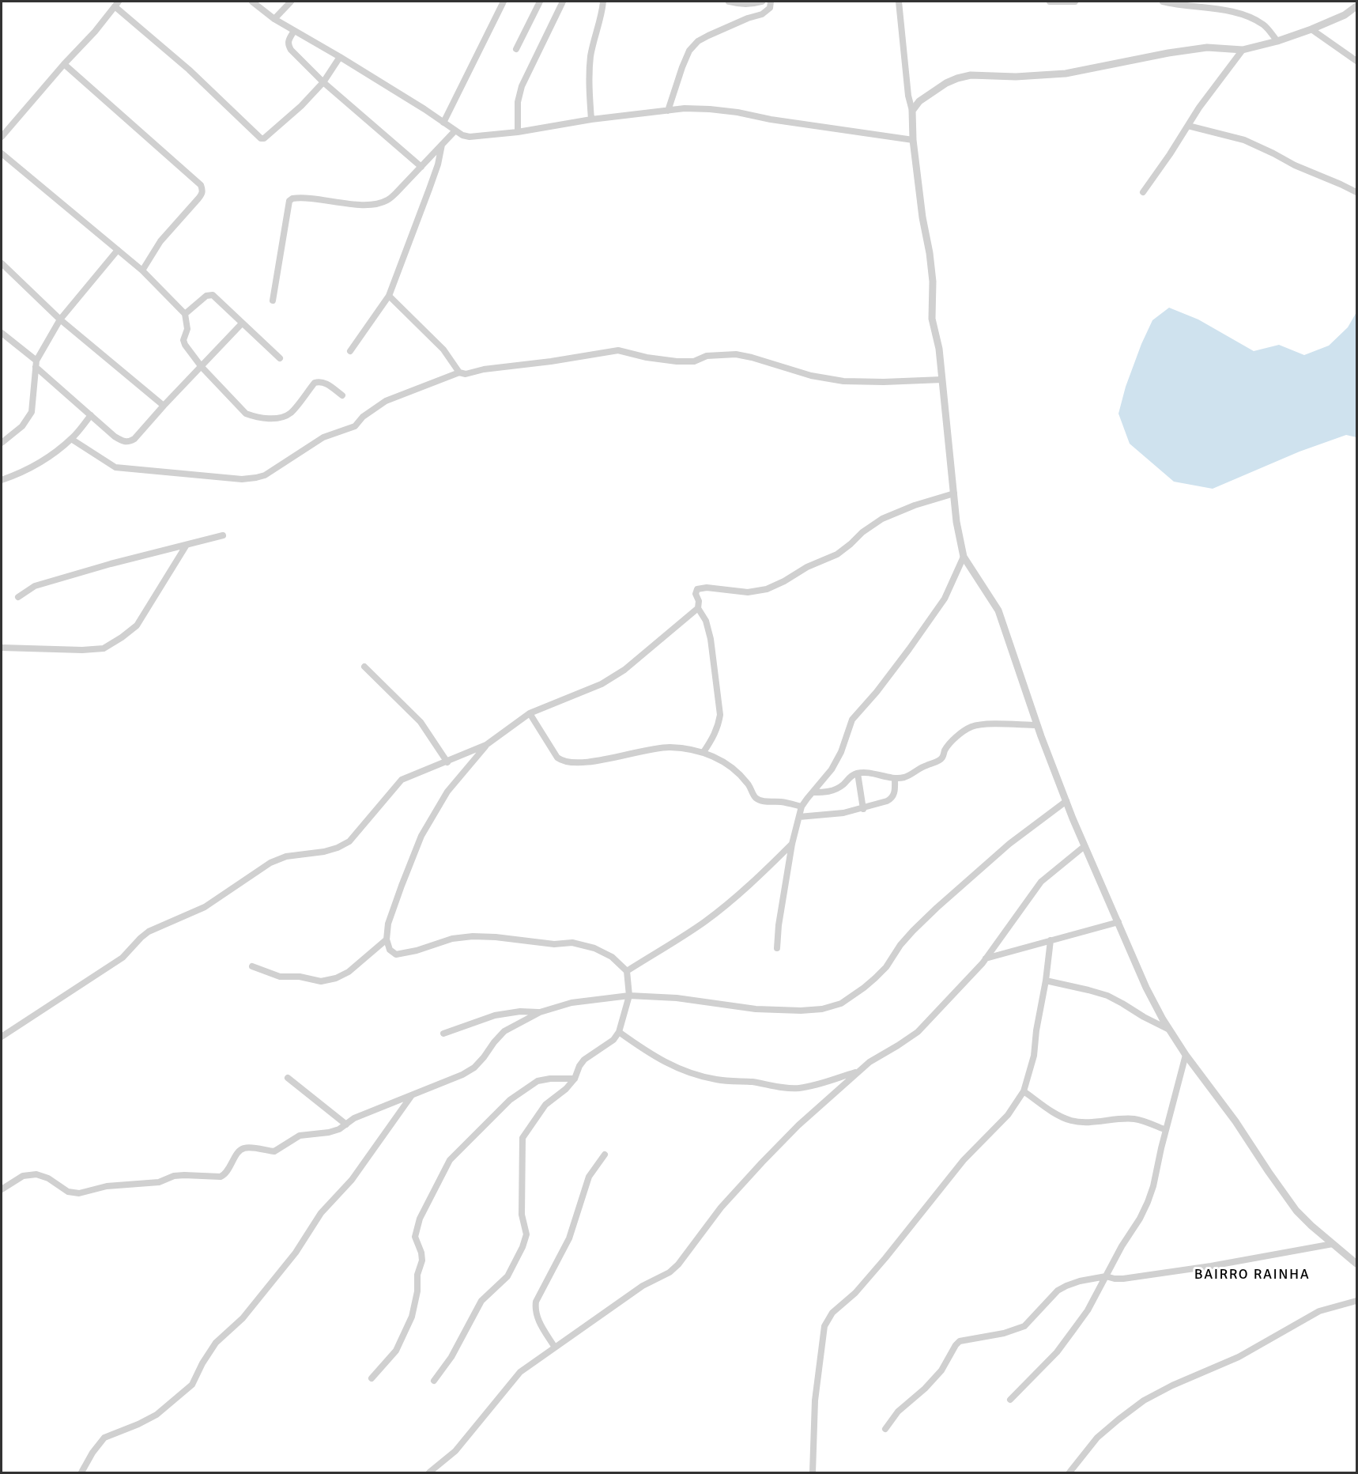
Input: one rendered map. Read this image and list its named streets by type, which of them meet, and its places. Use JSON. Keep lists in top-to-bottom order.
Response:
{
  "districts": ["BAIRRO RAINHA"]
}
